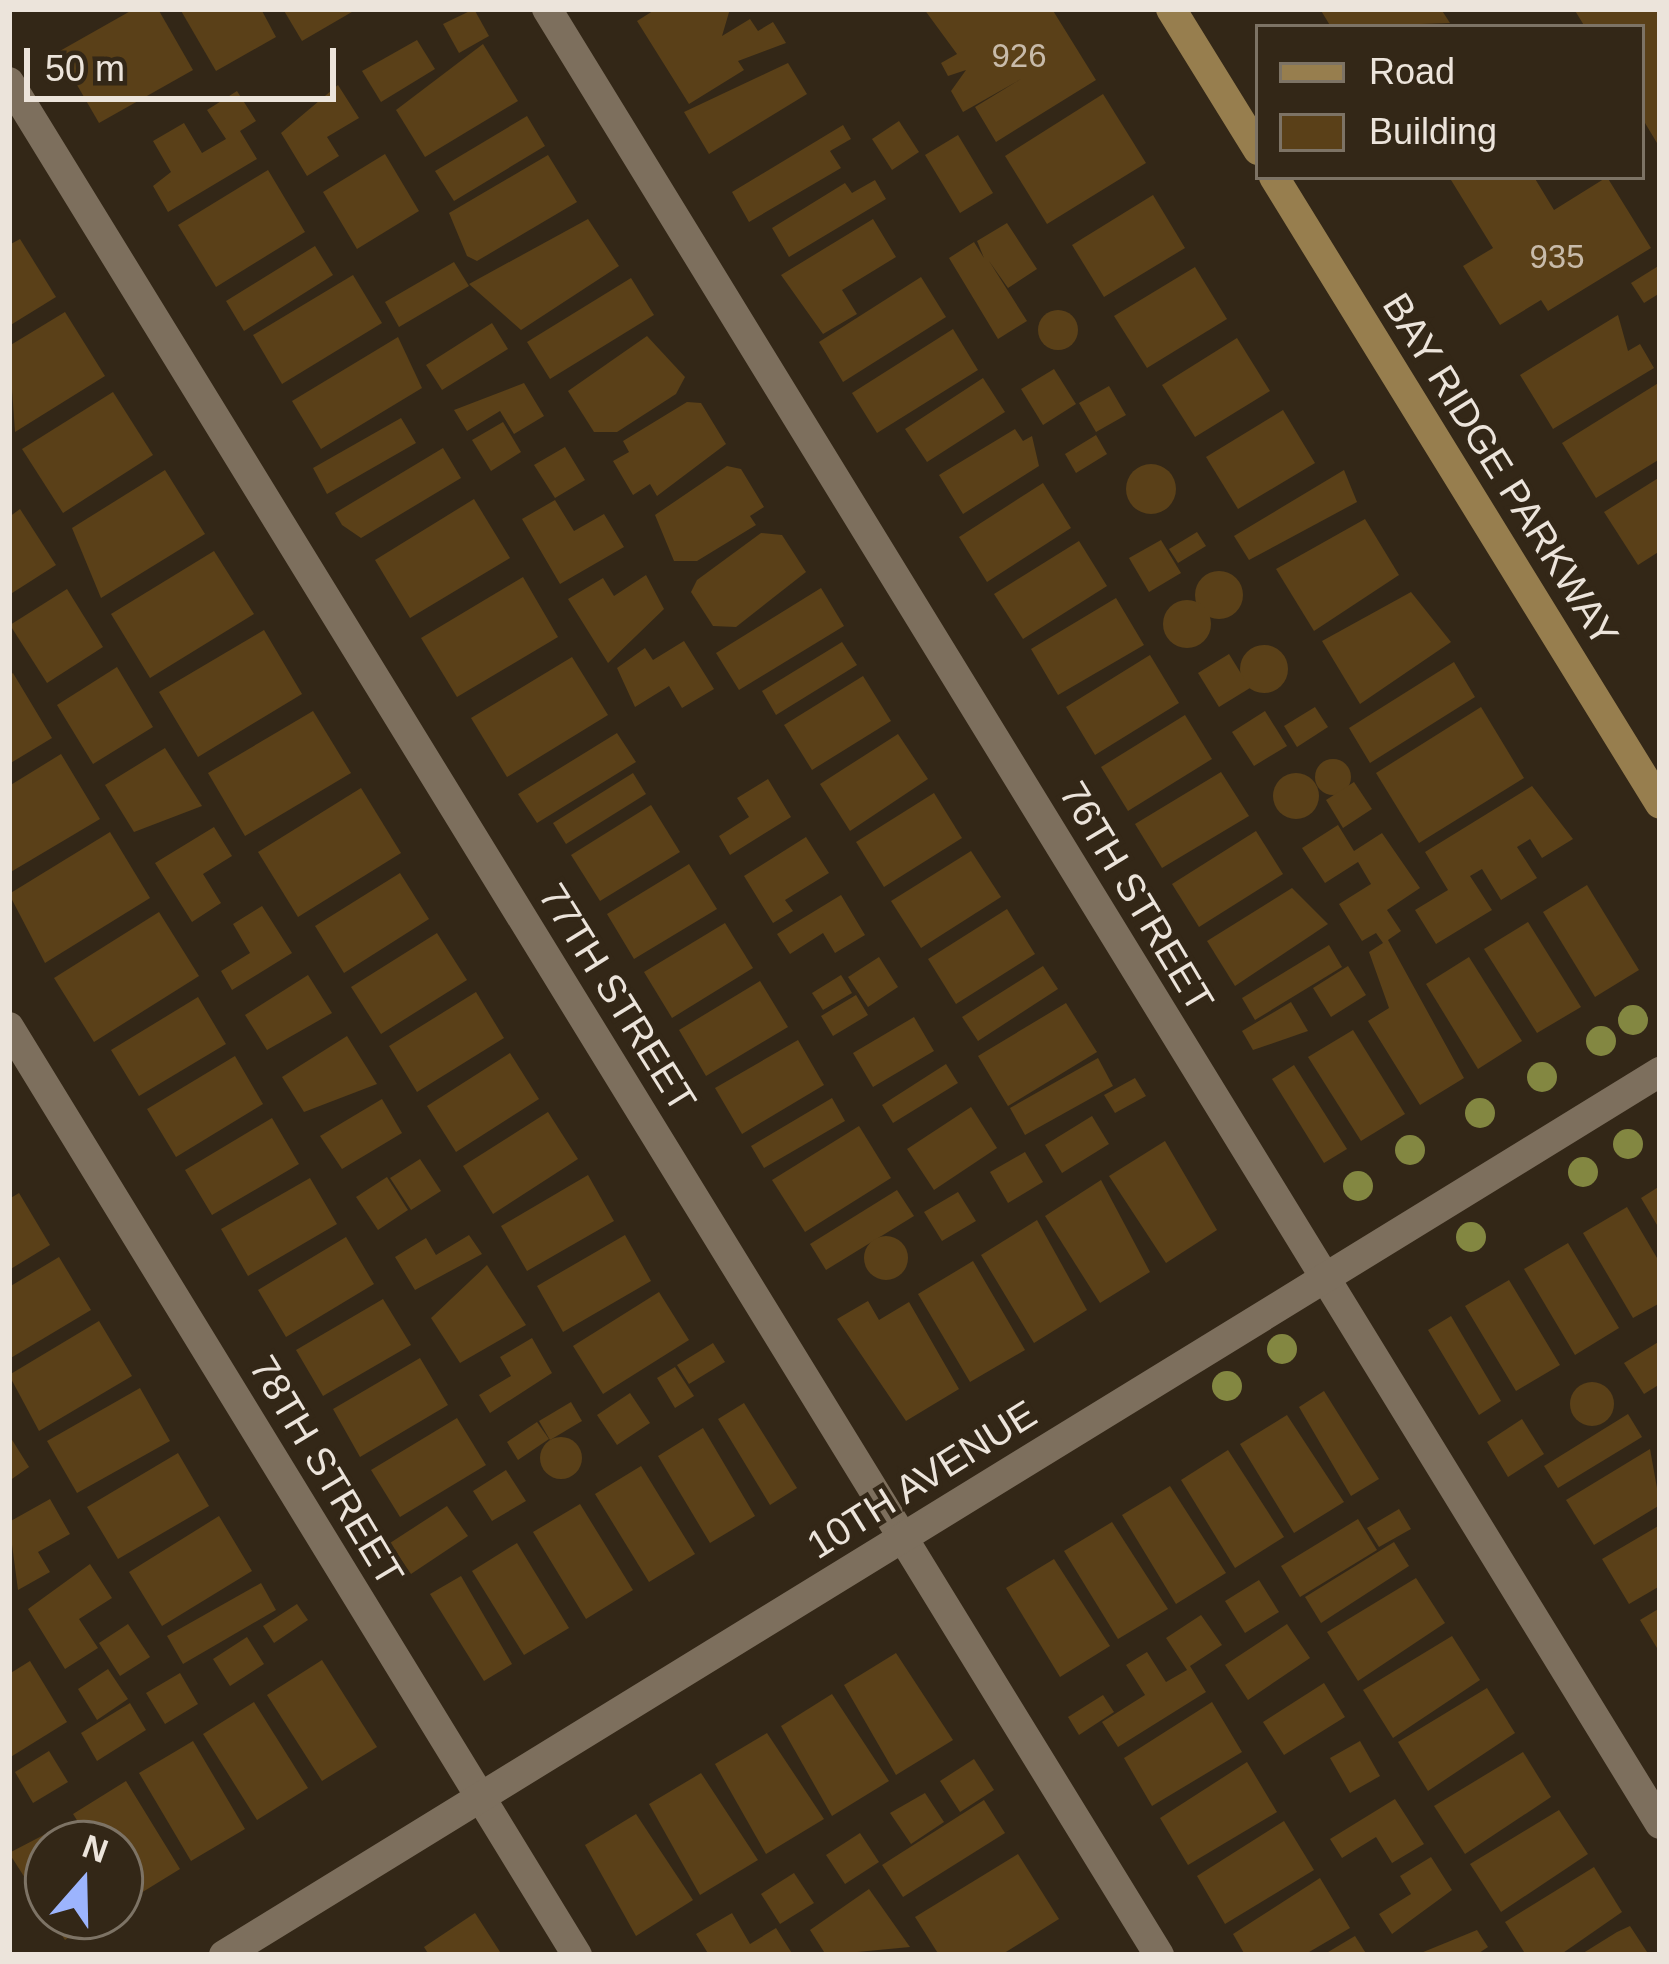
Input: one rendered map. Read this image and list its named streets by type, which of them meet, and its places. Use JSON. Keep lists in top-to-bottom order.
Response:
{
  "streets": {
    "main road": ["BAY RIDGE PARKWAY"],
    "street": [
      "76TH STREET",
      "77TH STREET",
      "78TH STREET",
      "10TH AVENUE"
    ]
  },
  "crossings": [
    ["76TH STREET", "10TH AVENUE"],
    ["77TH STREET", "10TH AVENUE"],
    ["78TH STREET", "10TH AVENUE"]
  ],
  "house_numbers": ["926", "935"],
  "legend": ["Road", "Building"],
  "scale_bar": "50 m",
  "north": "top"
}
